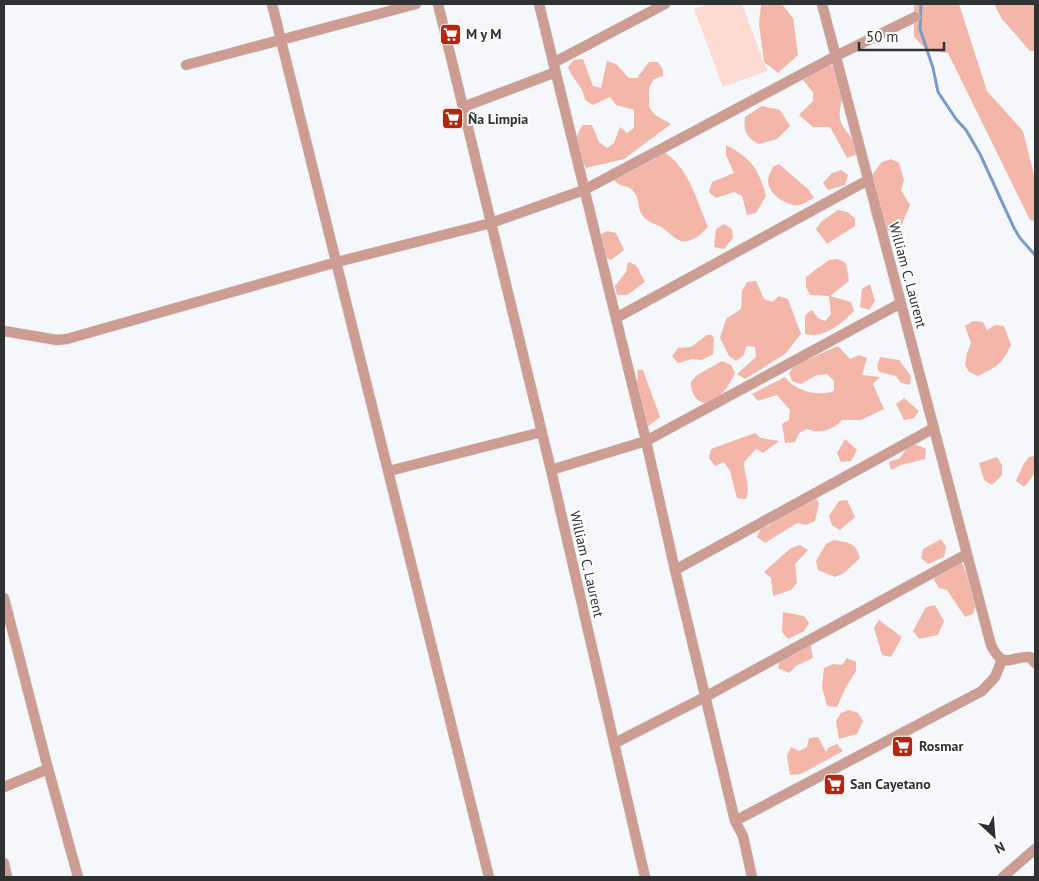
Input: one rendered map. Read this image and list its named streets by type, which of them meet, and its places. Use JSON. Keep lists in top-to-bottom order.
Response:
{
  "streets": {
    "street": ["William C. Laurent"]
  },
  "places": {
    "supermarket": [
      "M y M",
      "Ña Limpia",
      "Rosmar",
      "San Cayetano"
    ]
  },
  "scale_bar": "50 m",
  "north": "bottom right"
}
